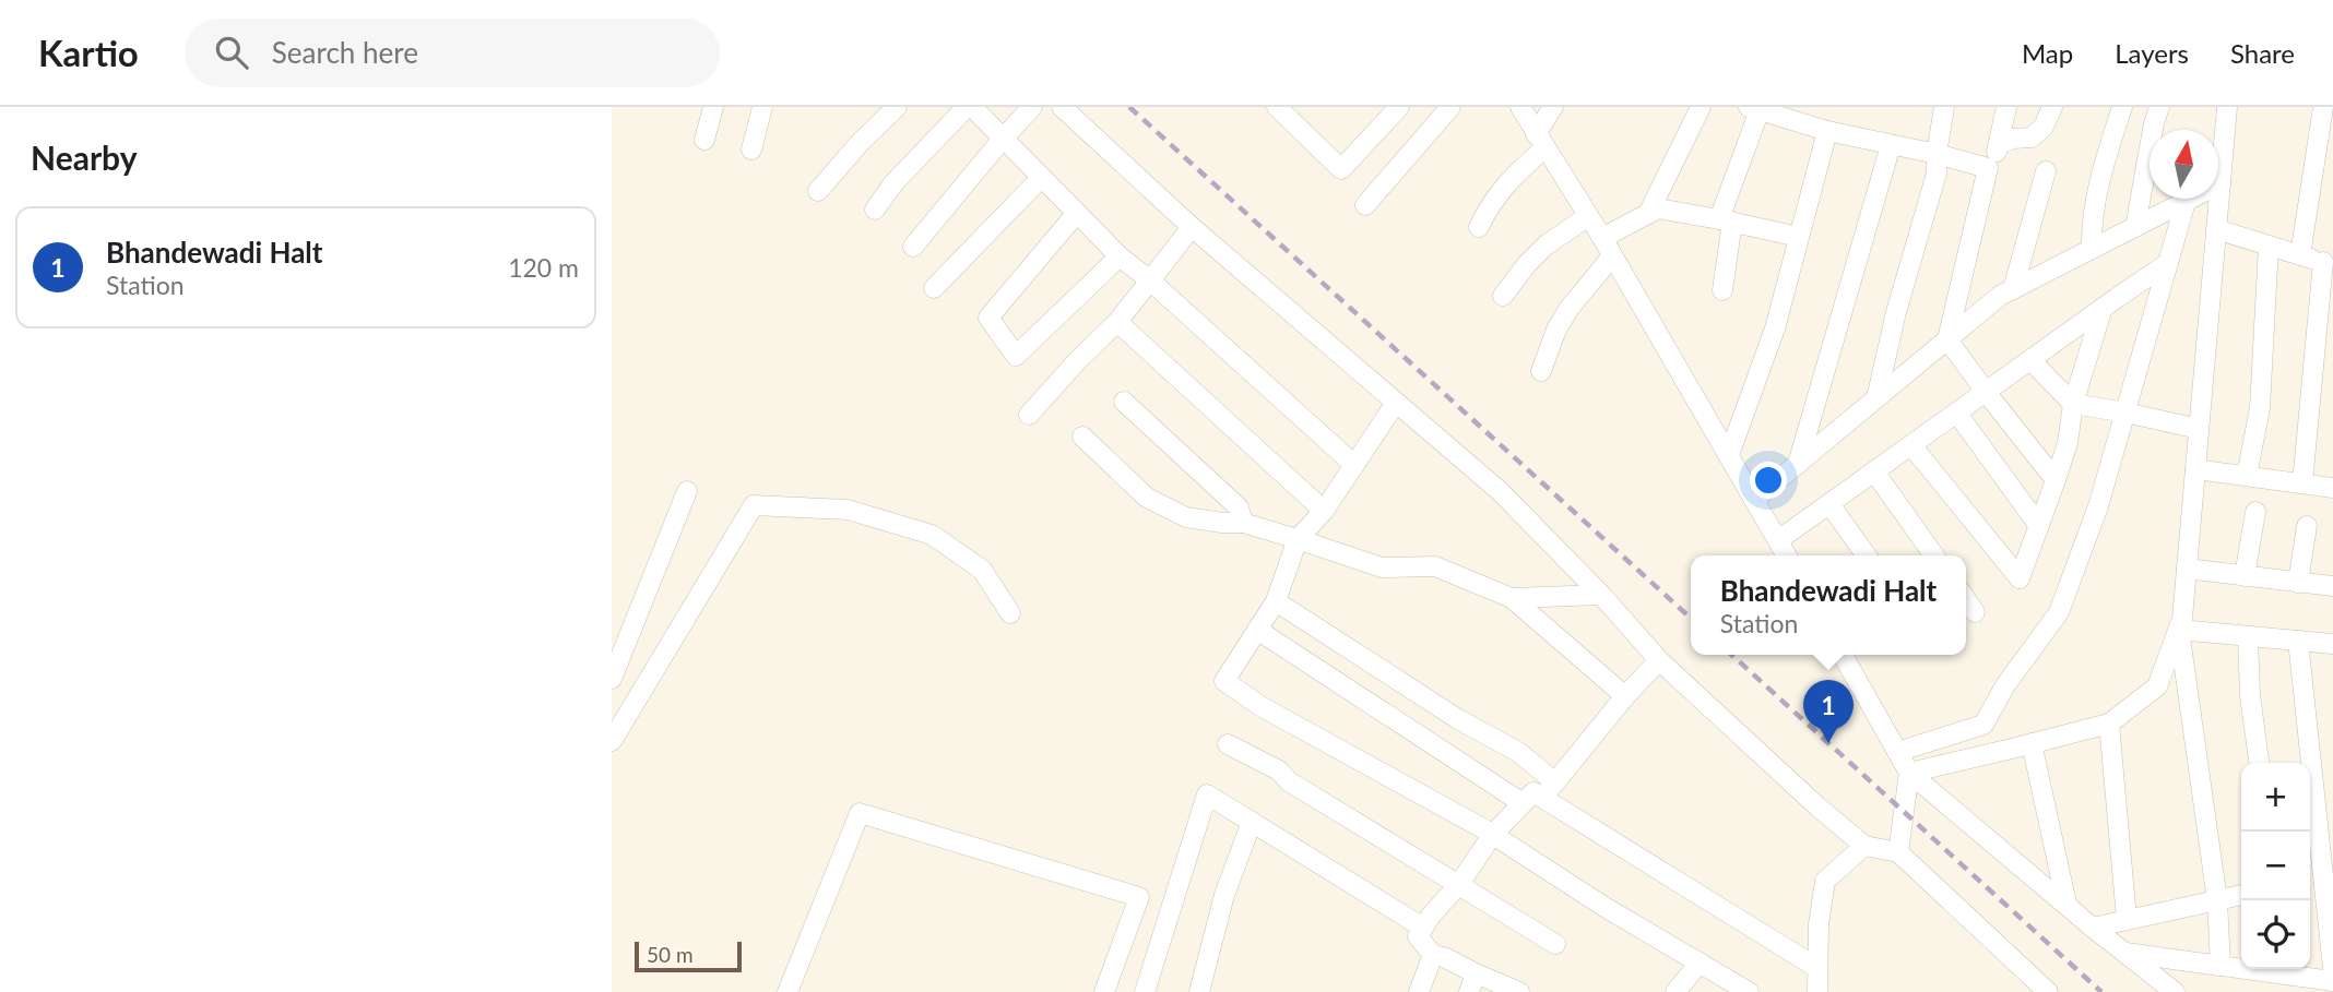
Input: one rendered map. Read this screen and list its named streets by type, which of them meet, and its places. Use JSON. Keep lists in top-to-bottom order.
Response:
{
  "scale_bar": "50 m",
  "north": "top",
  "page": {
    "header": "Kartio",
    "search": "Search here",
    "nav": ["Map", "Layers", "Share"],
    "heading": "Nearby",
    "list": [
      {
        "mark": "1",
        "name": "Bhandewadi Halt",
        "note": "Station",
        "value": "120 m"
      }
    ],
    "popup": ["Bhandewadi Halt", "Station"],
    "pins": "1",
    "map_buttons": ["+", "−"],
    "scale": "50 m"
  }
}
